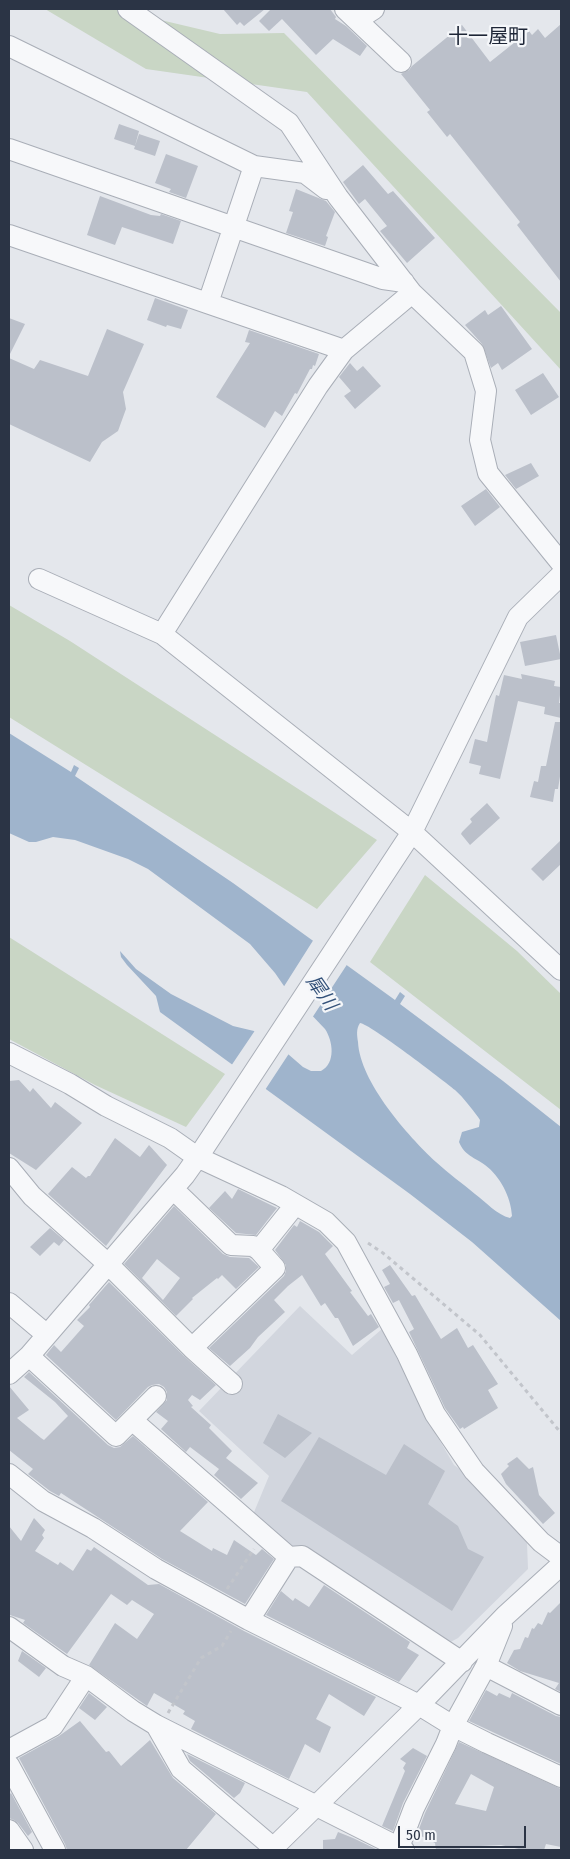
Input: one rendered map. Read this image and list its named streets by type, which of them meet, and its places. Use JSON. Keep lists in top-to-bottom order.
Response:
{
  "districts": ["十一屋町"],
  "water": ["犀川"],
  "scale_bar": "50 m"
}
